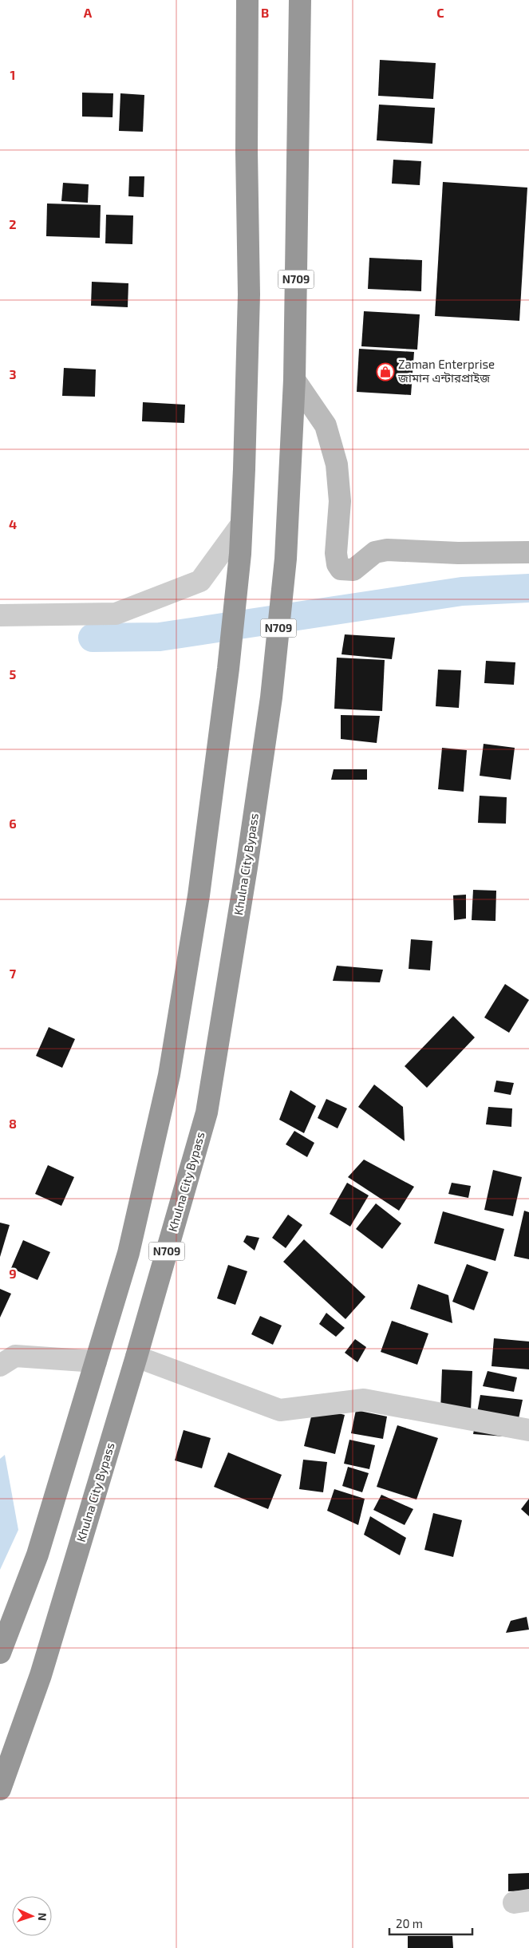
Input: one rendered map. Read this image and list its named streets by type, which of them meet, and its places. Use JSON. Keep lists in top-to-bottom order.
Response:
{
  "streets": {
    "highway": ["N709", "Khulna City Bypass"]
  },
  "crossings": [
    ["N709", "Khulna City Bypass"]
  ],
  "places": {
    "shop": ["Zaman Enterprise জামান এন্টারপ্রাইজ"]
  },
  "scale_bar": "20 m",
  "north": "right",
  "grid": {
    "columns": ["A", "B", "C"],
    "rows": [
      "1",
      "2",
      "3",
      "4",
      "5",
      "6",
      "7",
      "8",
      "9"
    ]
  }
}
